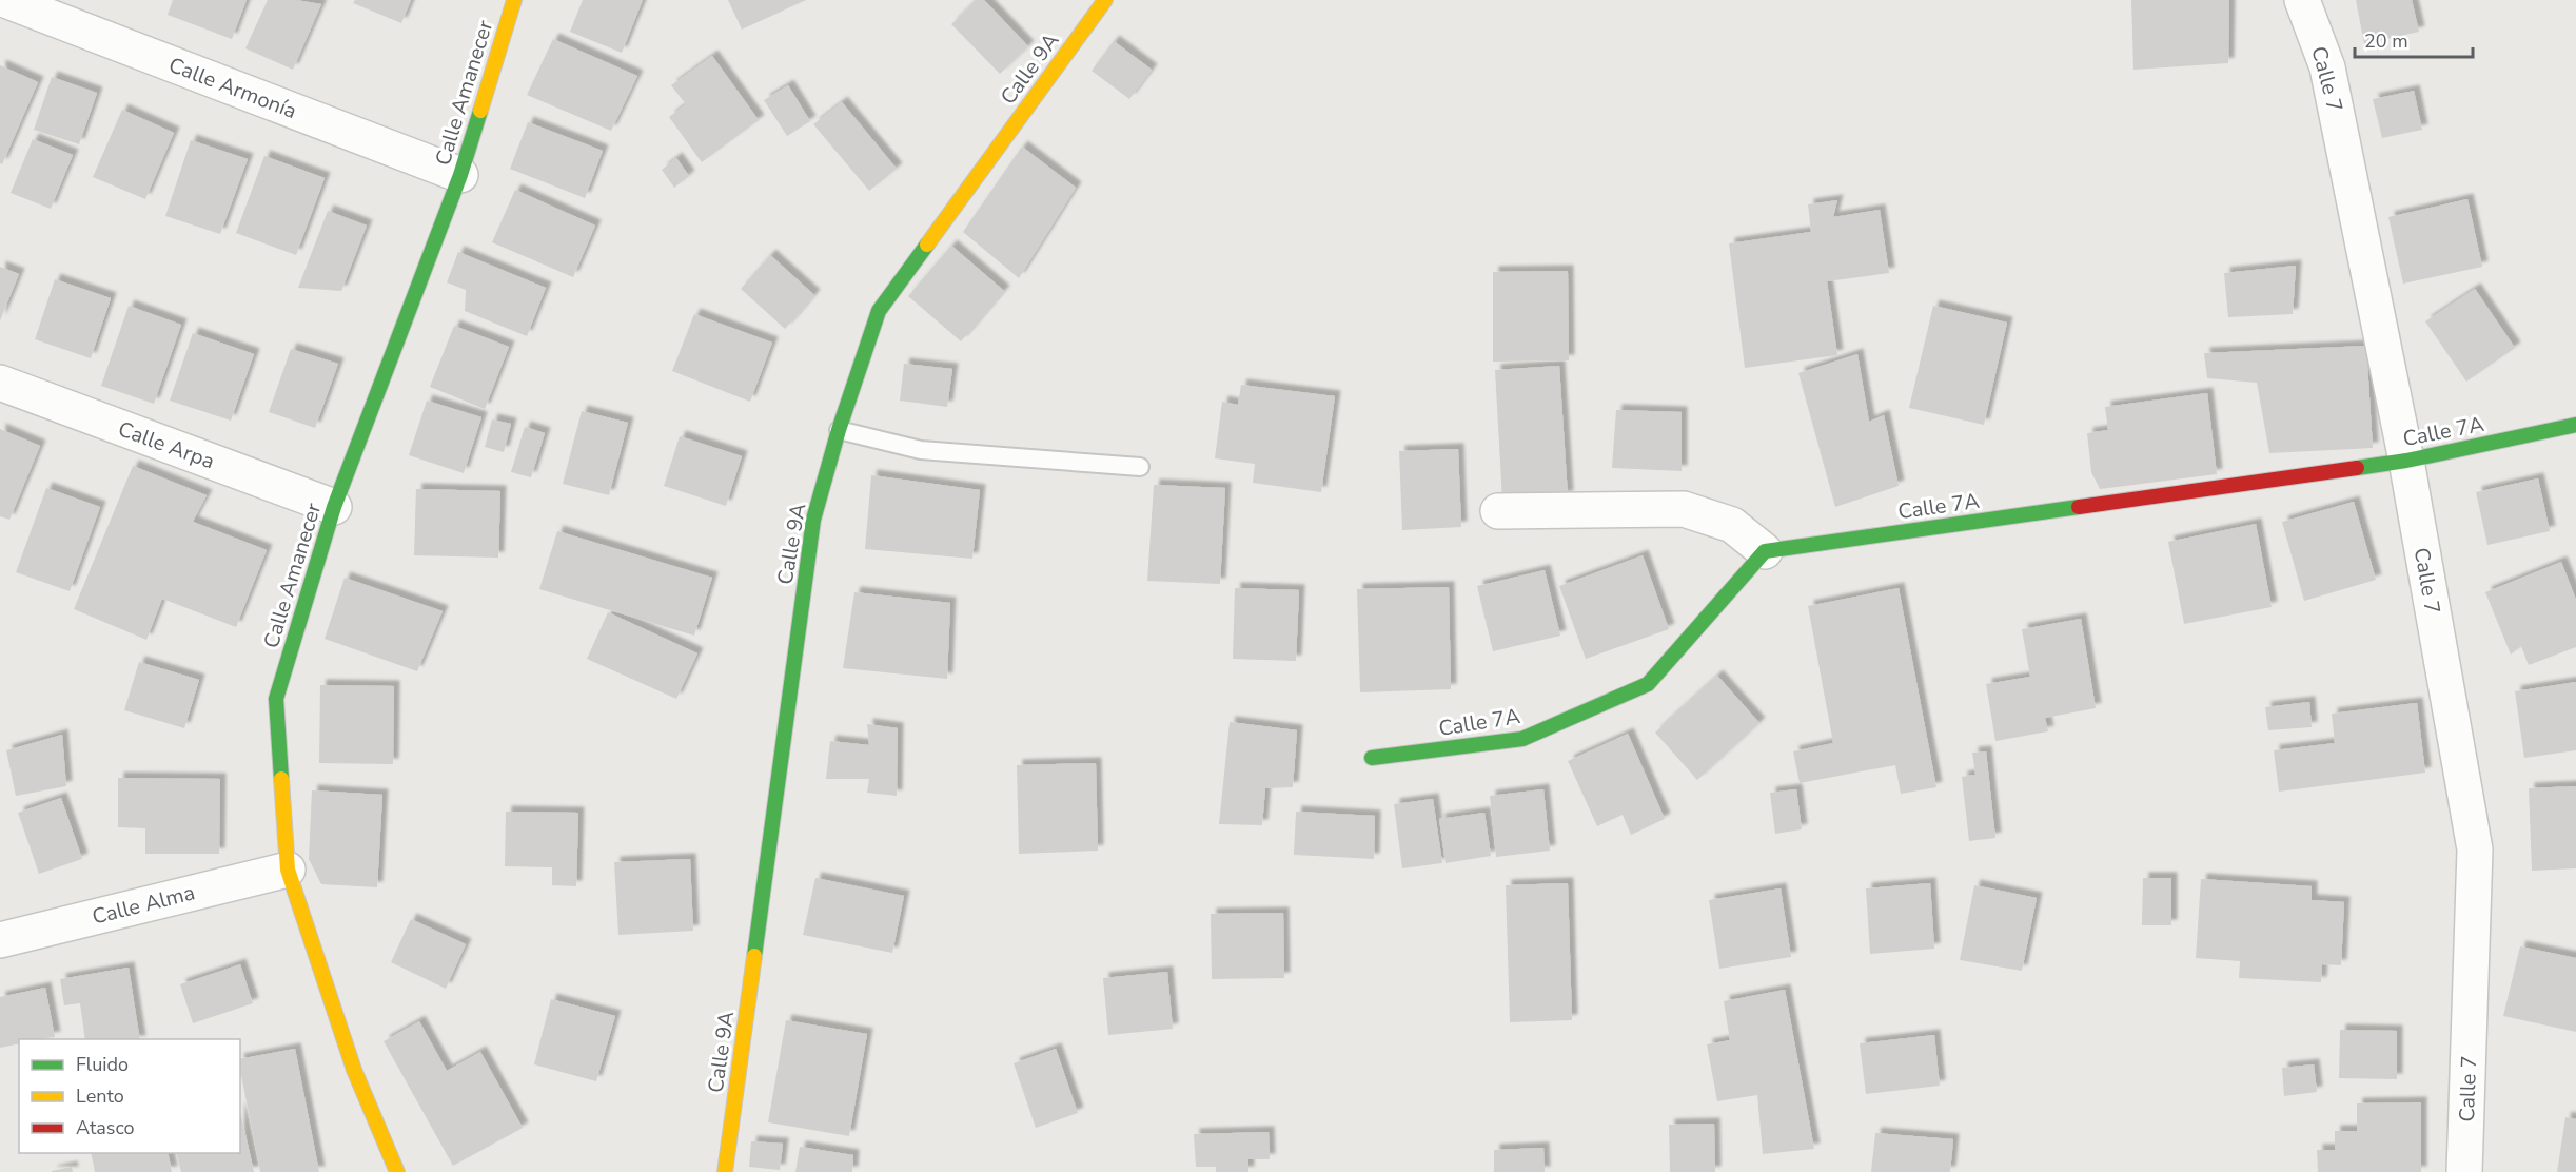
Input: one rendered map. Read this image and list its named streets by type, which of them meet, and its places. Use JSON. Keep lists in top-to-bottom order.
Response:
{
  "streets": {
    "street": [
      "Calle 9A",
      "Calle 7",
      "Calle Armonía",
      "Calle Amanecer",
      "Calle 7A",
      "Calle Arpa",
      "Calle Alma"
    ]
  },
  "crossings": [
    ["Calle 7", "Calle 7A"],
    ["Calle Armonía", "Calle Amanecer"],
    ["Calle Amanecer", "Calle Arpa"],
    ["Calle Amanecer", "Calle Alma"]
  ],
  "legend": ["Fluido", "Lento", "Atasco"],
  "scale_bar": "20 m"
}
